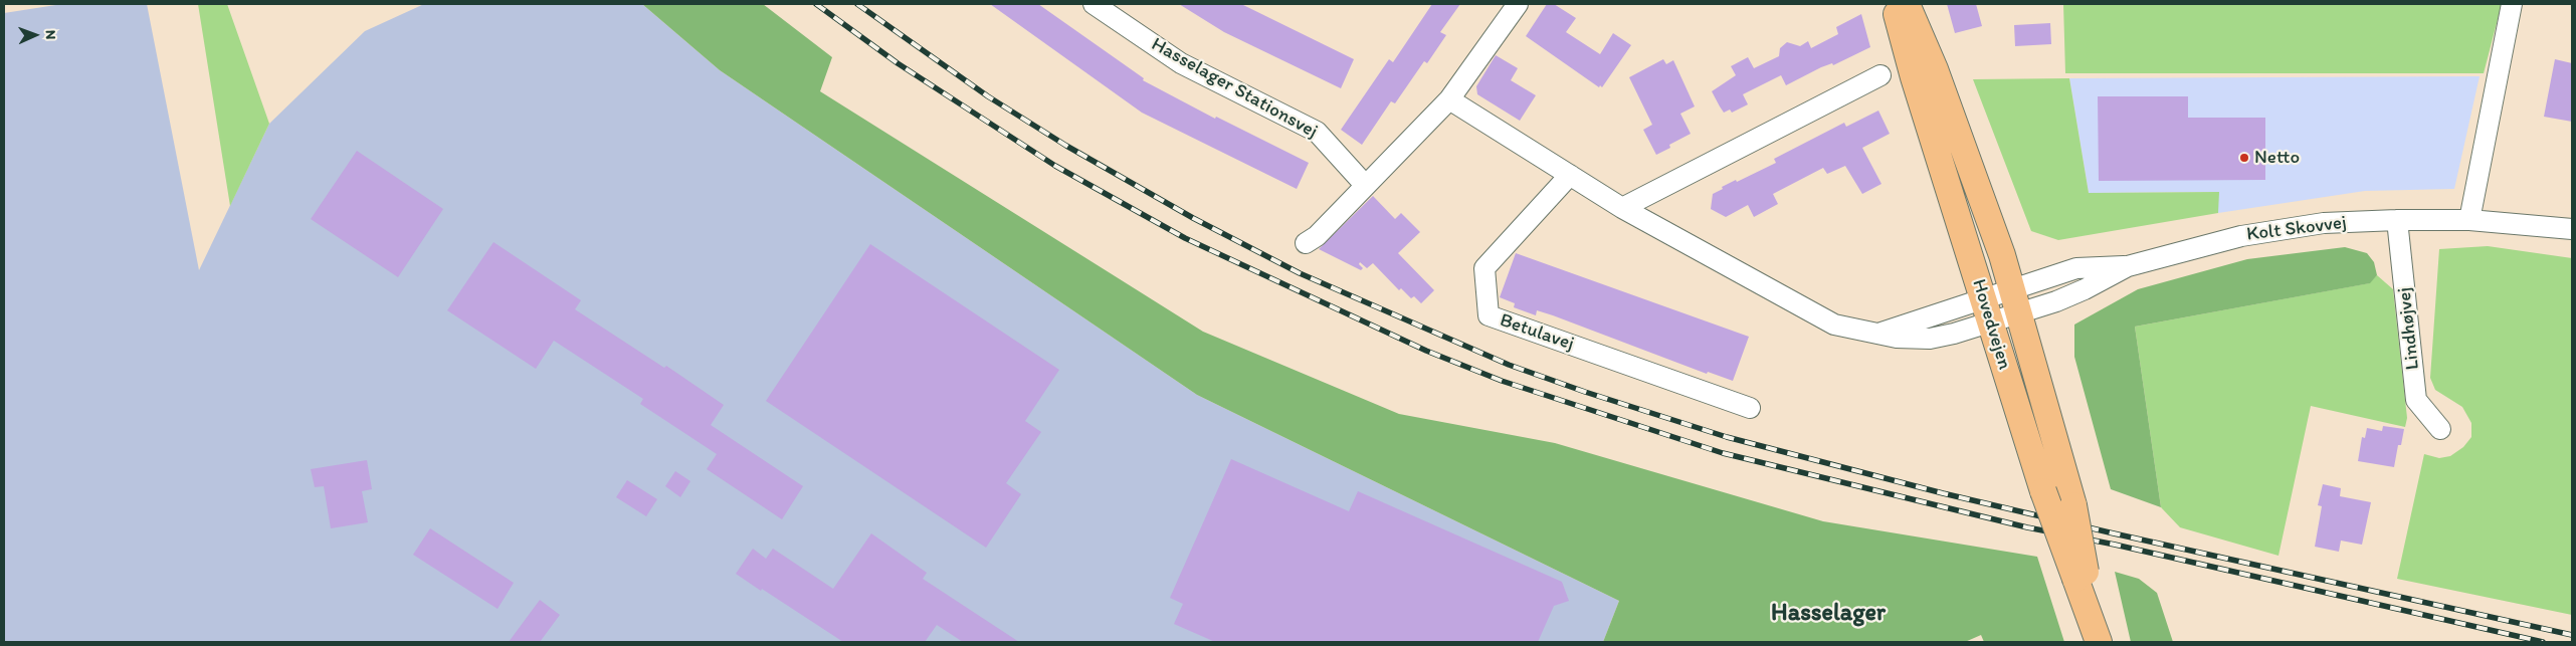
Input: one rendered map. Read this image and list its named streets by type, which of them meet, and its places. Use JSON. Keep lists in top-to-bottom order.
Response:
{
  "streets": {
    "main road": ["Hovedvejen"],
    "street": [
      "Hasselager Stationsvej",
      "Kolt Skovvej",
      "Lindhøjvej",
      "Betulavej"
    ]
  },
  "crossings": [
    ["Kolt Skovvej", "Hovedvejen"],
    ["Kolt Skovvej", "Lindhøjvej"]
  ],
  "districts": ["Hasselager"],
  "places": ["Netto"],
  "north": "right"
}
